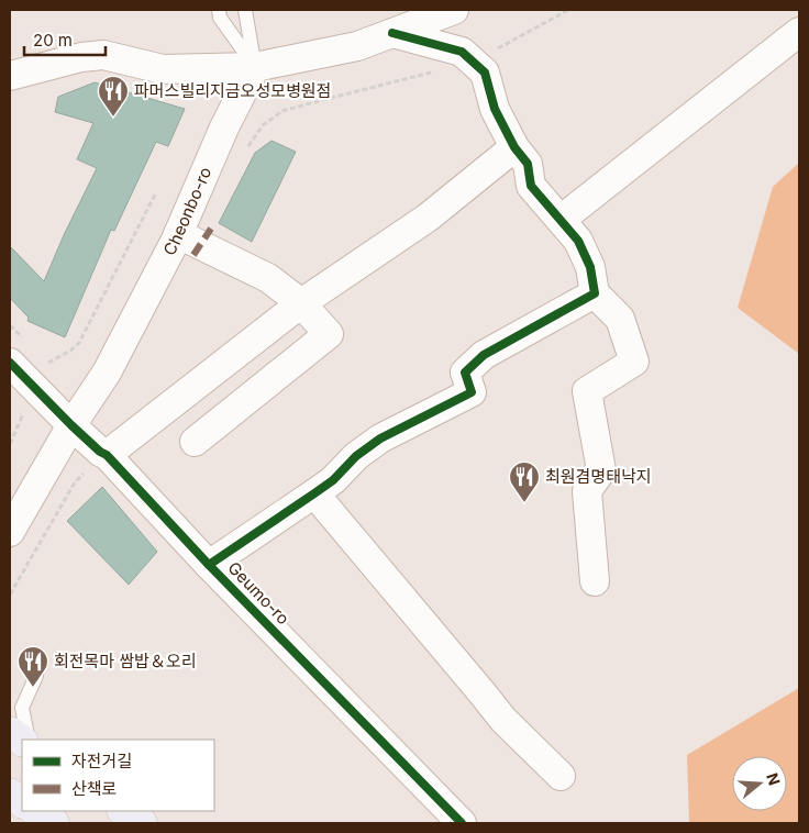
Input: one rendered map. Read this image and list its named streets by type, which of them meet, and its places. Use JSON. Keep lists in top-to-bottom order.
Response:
{
  "streets": {
    "street": ["Cheonbo-ro", "Geumo-ro"]
  },
  "crossings": [
    ["Cheonbo-ro", "Geumo-ro"]
  ],
  "places": {
    "restaurant": ["파머스빌리지금오성모병원점", "최원겸명태낙지", "회전목마 쌈밥＆오리"]
  },
  "legend": ["자전거길", "산책로"],
  "scale_bar": "20 m",
  "north": "right"
}
